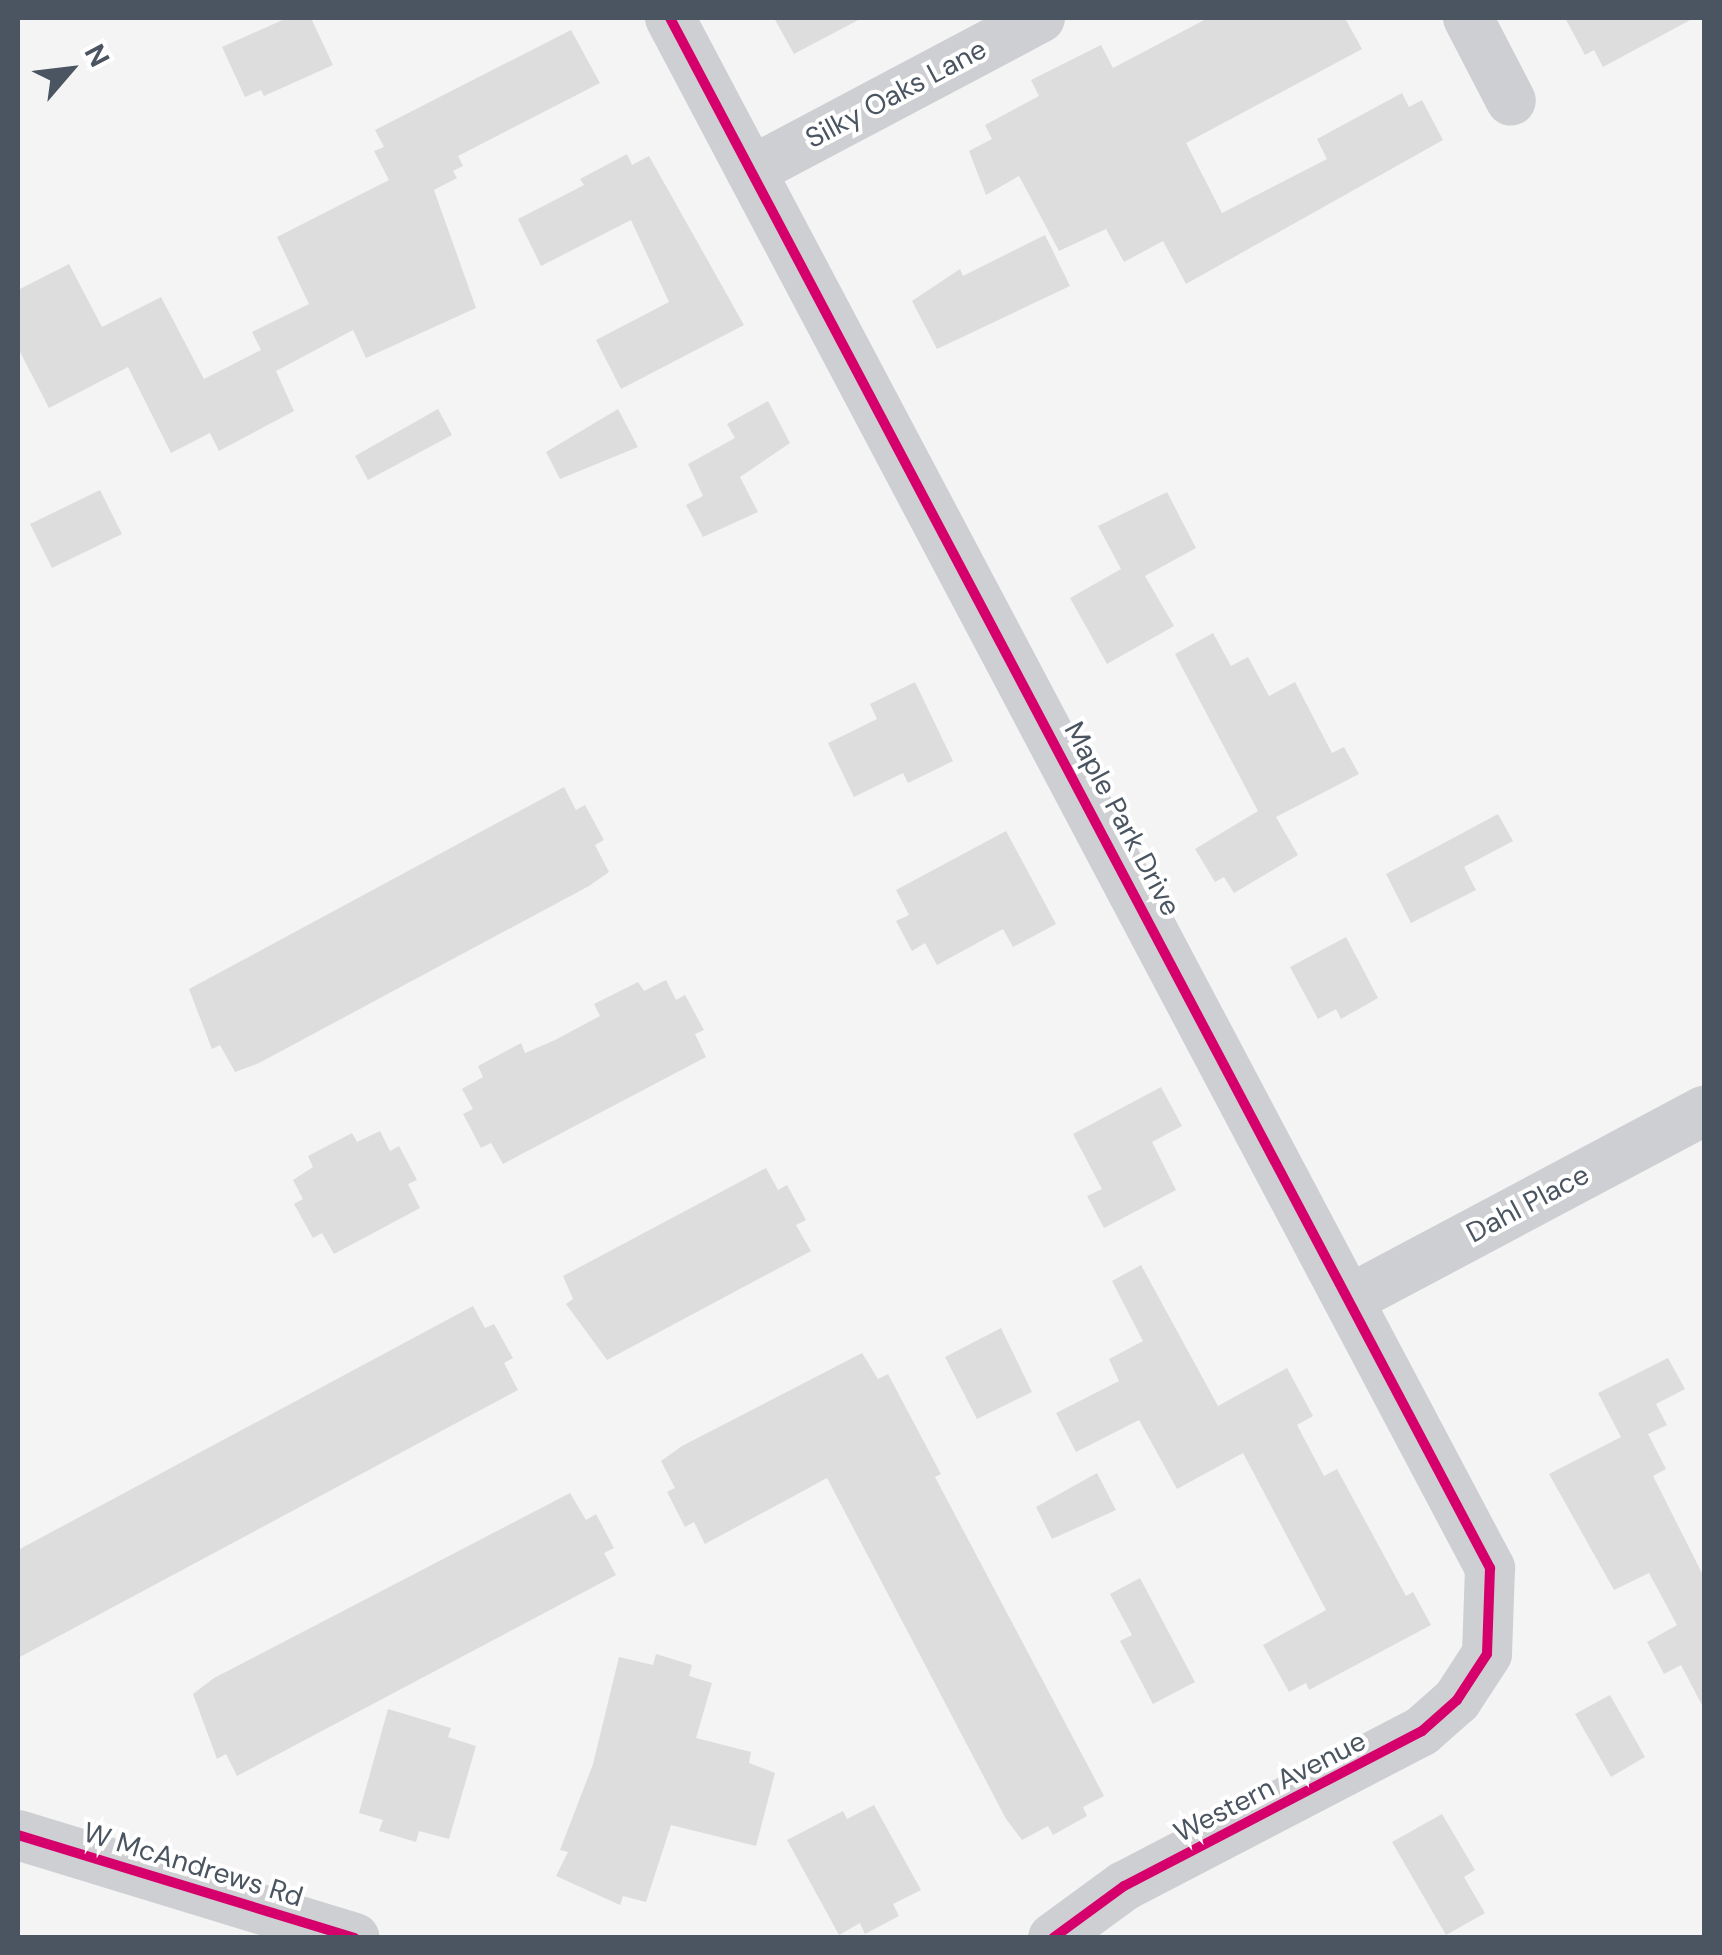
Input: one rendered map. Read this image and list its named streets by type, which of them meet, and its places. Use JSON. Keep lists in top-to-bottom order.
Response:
{
  "streets": {
    "street": [
      "Silky Oaks Lane",
      "Maple Park Drive",
      "Dahl Place",
      "Western Avenue",
      "W McAndrews Rd"
    ]
  },
  "crossings": [
    ["Silky Oaks Lane", "Maple Park Drive"],
    ["Maple Park Drive", "Dahl Place"],
    ["Maple Park Drive", "Western Avenue"]
  ],
  "north": "top right"
}
